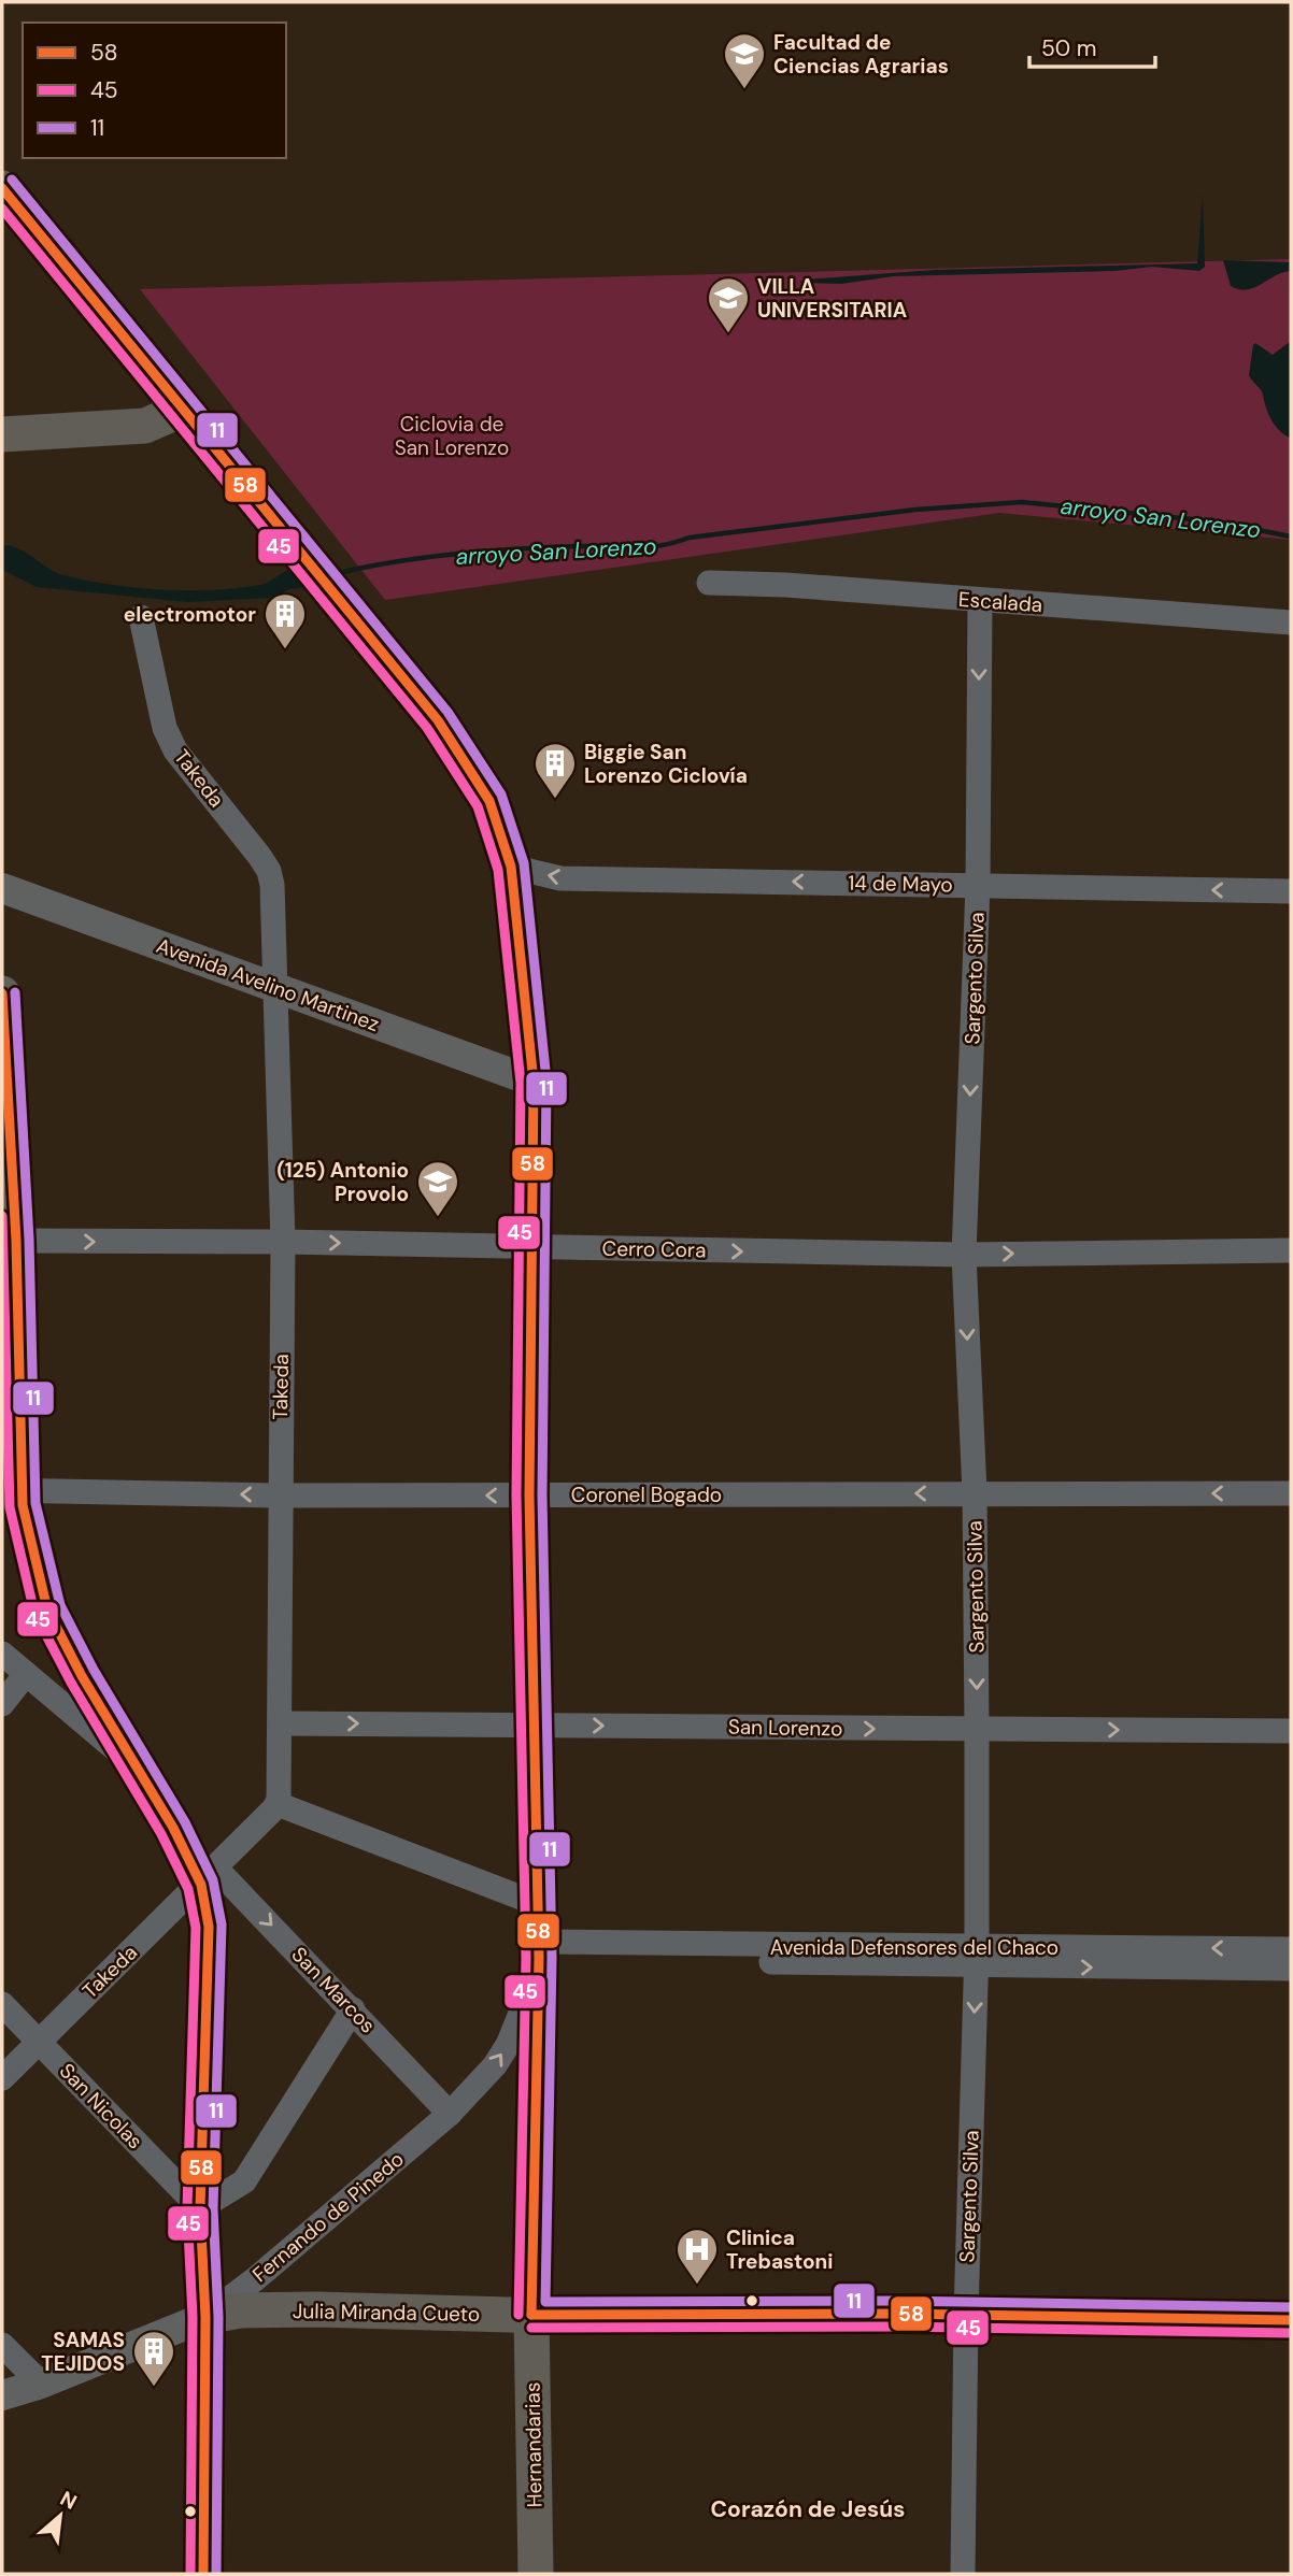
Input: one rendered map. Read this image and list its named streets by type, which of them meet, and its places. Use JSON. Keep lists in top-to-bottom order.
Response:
{
  "streets": {
    "highway": ["Julia Miranda Cueto", "Hernandarias"],
    "main road": ["Avenida Avelino Martinez", "Fernando de Pinedo"],
    "street": [
      "Escalada",
      "Takeda",
      "14 de Mayo",
      "Sargento Silva",
      "Cerro Cora",
      "Coronel Bogado",
      "San Lorenzo",
      "Avenida Defensores del Chaco",
      "San Marcos",
      "San Nicolas"
    ]
  },
  "crossings": [
    ["Escalada", "Sargento Silva"],
    ["Takeda", "Avenida Avelino Martinez"],
    ["Takeda", "Cerro Cora"],
    ["Takeda", "Coronel Bogado"],
    ["Takeda", "San Lorenzo"],
    ["Takeda", "San Marcos"],
    ["Takeda", "San Nicolas"],
    ["14 de Mayo", "Sargento Silva"],
    ["14 de Mayo", "Hernandarias"],
    ["Sargento Silva", "Cerro Cora"],
    ["Sargento Silva", "Coronel Bogado"],
    ["Sargento Silva", "San Lorenzo"],
    ["Sargento Silva", "Avenida Defensores del Chaco"],
    ["Sargento Silva", "Julia Miranda Cueto"],
    ["Avenida Avelino Martinez", "Hernandarias"],
    ["Cerro Cora", "Hernandarias"],
    ["Coronel Bogado", "Hernandarias"],
    ["San Lorenzo", "Hernandarias"],
    ["Avenida Defensores del Chaco", "Fernando de Pinedo"],
    ["Avenida Defensores del Chaco", "Hernandarias"],
    ["San Marcos", "Fernando de Pinedo"],
    ["Fernando de Pinedo", "Julia Miranda Cueto"],
    ["Fernando de Pinedo", "Hernandarias"],
    ["Julia Miranda Cueto", "Hernandarias"]
  ],
  "one_way": [
    "14 de Mayo",
    "Sargento Silva",
    "Cerro Cora",
    "Coronel Bogado",
    "San Lorenzo"
  ],
  "districts": ["Corazón de Jesús"],
  "water": ["arroyo San Lorenzo"],
  "parks": ["Ciclovia de San Lorenzo"],
  "places": {
    "school or university": ["Facultad de Ciencias Agrarias", "VILLA UNIVERSITARIA", "(125) Antonio Provolo"],
    "building": ["electromotor", "Biggie San Lorenzo Ciclovía", "SAMAS TEJIDOS"],
    "hospital": ["Clinica Trebastoni"]
  },
  "lines": ["transit line 11", "transit line 58", "transit line 45"],
  "legend": ["58", "45", "11"],
  "scale_bar": "50 m",
  "north": "top right"
}
